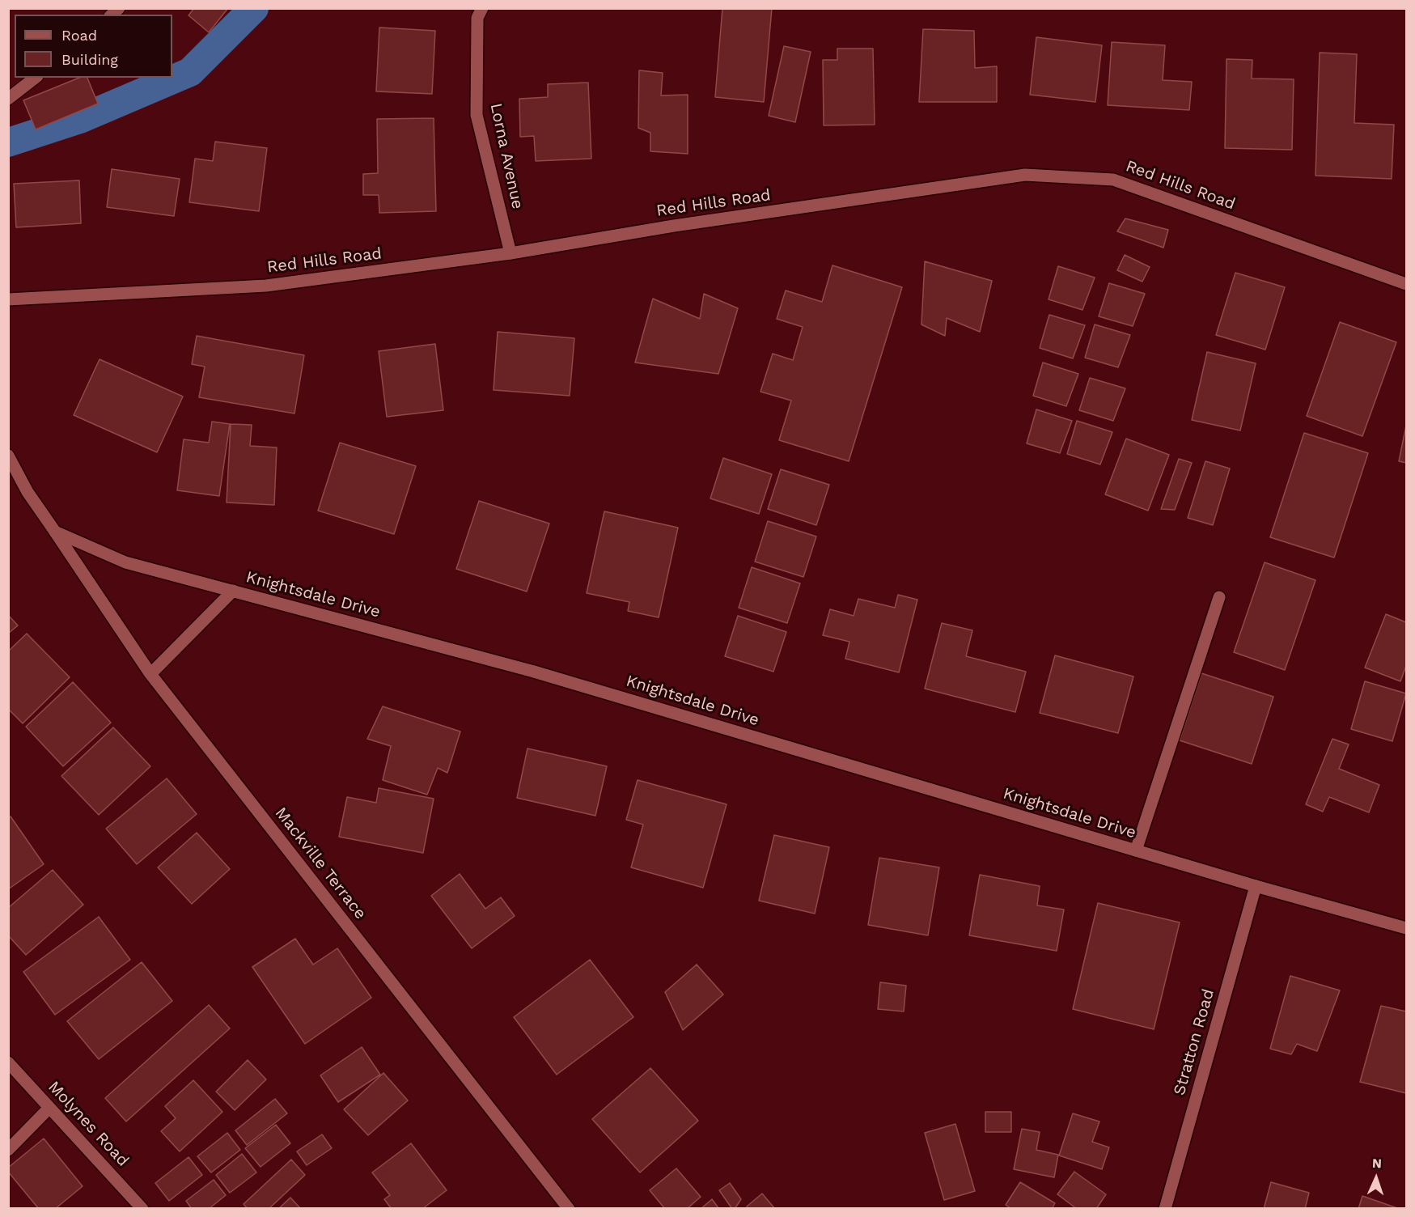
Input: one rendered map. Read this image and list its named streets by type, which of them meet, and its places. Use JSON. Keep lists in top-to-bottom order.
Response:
{
  "streets": {
    "street": [
      "Lorna Avenue",
      "Red Hills Road",
      "Knightsdale Drive",
      "Mackville Terrace",
      "Stratton Road",
      "Molynes Road"
    ]
  },
  "crossings": [
    ["Lorna Avenue", "Red Hills Road"],
    ["Knightsdale Drive", "Mackville Terrace"],
    ["Knightsdale Drive", "Stratton Road"]
  ],
  "legend": ["Road", "Building"],
  "north": "top"
}
